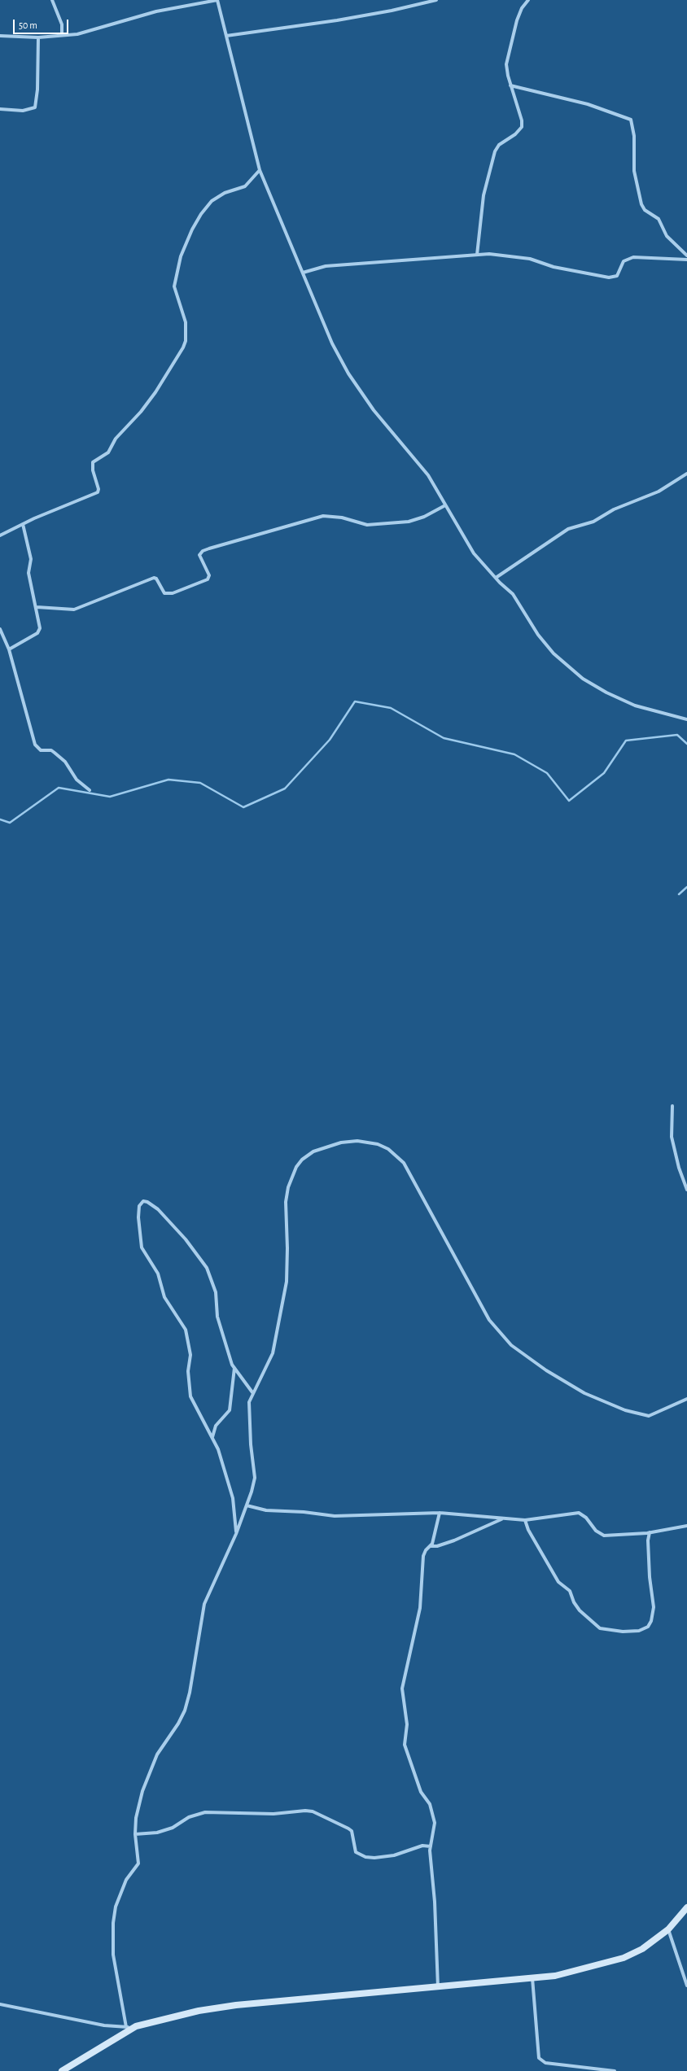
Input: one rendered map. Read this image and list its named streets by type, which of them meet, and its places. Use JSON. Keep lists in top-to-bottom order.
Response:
{
  "scale_bar": "50 m"
}
